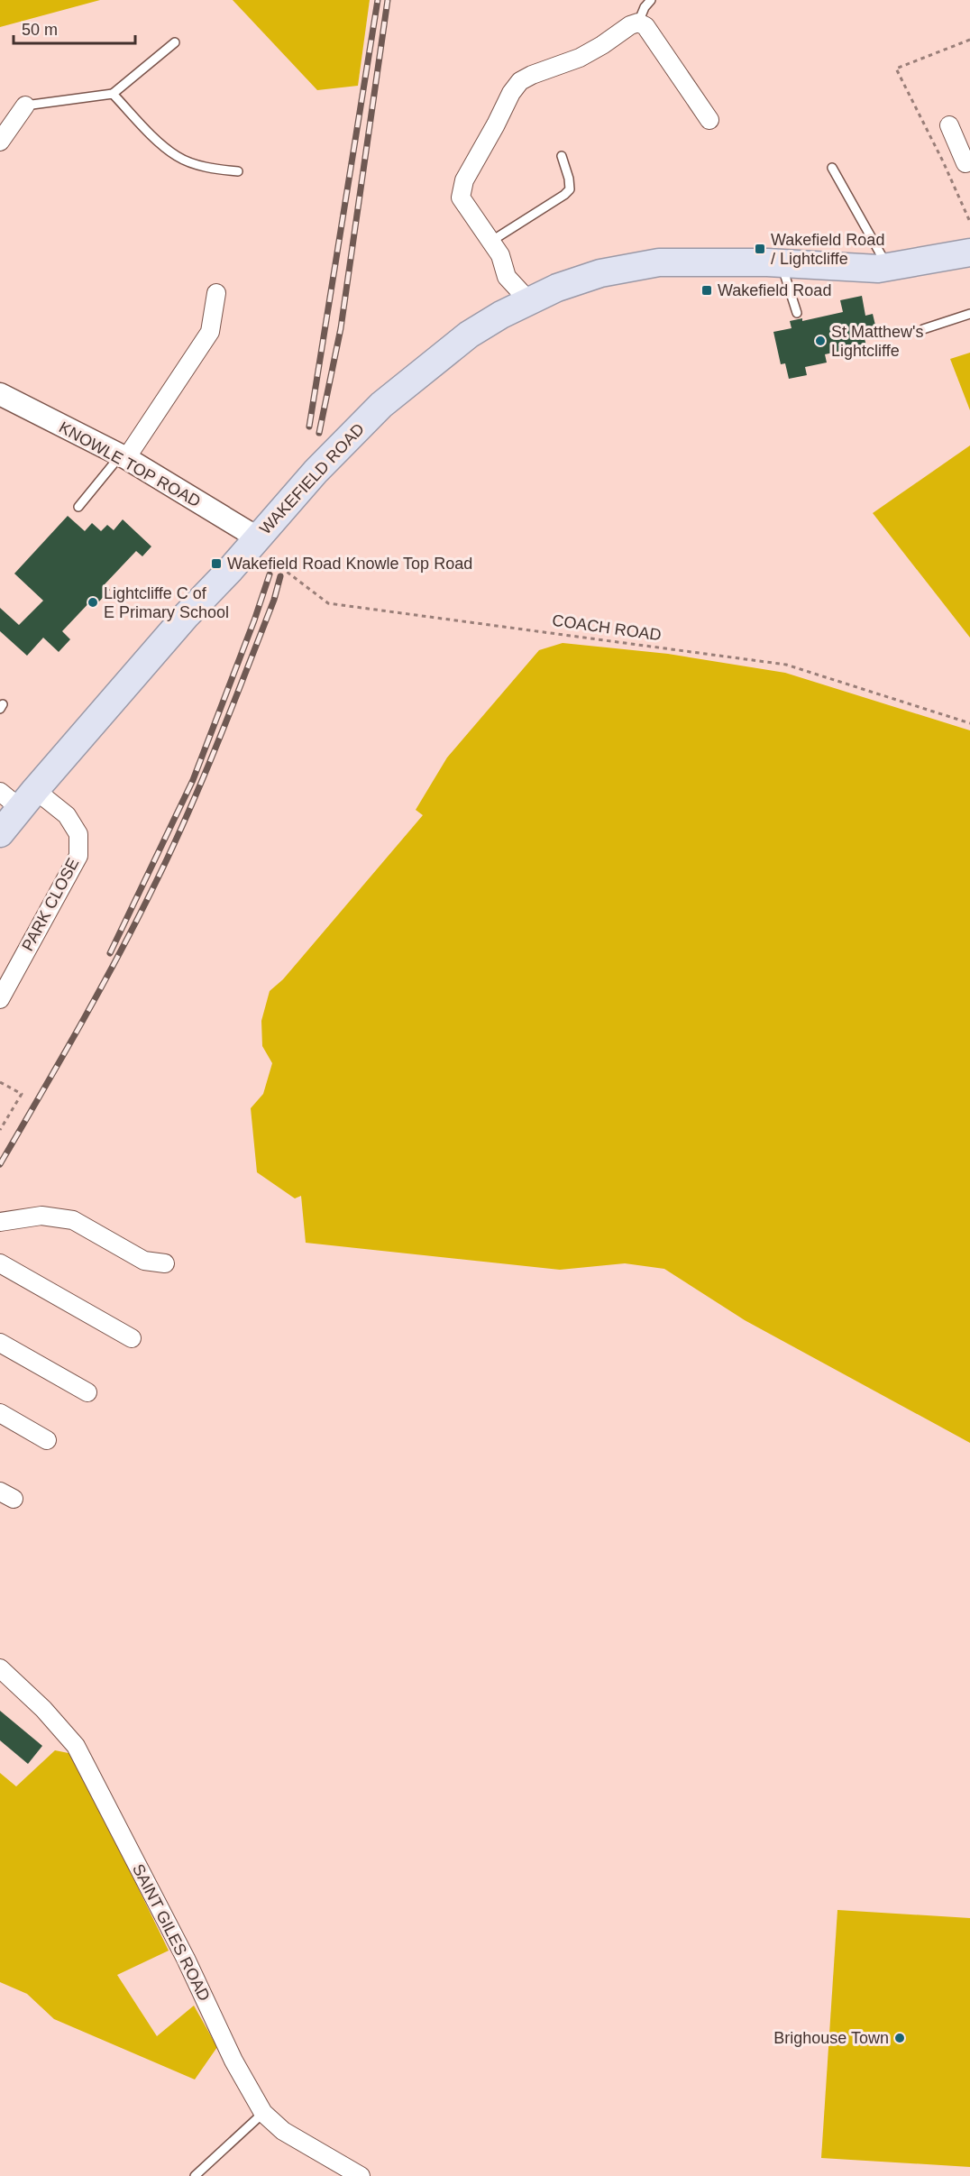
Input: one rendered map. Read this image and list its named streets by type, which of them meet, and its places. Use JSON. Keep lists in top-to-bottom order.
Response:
{
  "streets": {
    "main road": ["WAKEFIELD ROAD"],
    "street": ["KNOWLE TOP ROAD", "PARK CLOSE", "SAINT GILES ROAD"],
    "path": ["COACH ROAD"]
  },
  "crossings": [
    ["KNOWLE TOP ROAD", "WAKEFIELD ROAD"],
    ["KNOWLE TOP ROAD", "COACH ROAD"],
    ["WAKEFIELD ROAD", "COACH ROAD"],
    ["WAKEFIELD ROAD", "PARK CLOSE"]
  ],
  "places": {
    "transit": ["Wakefield Road / Lightcliffe", "Wakefield Road", "Wakefield Road Knowle Top Road"],
    "other": ["St Matthew's Lightcliffe", "Lightcliffe C of E Primary School", "Brighouse Town"]
  },
  "scale_bar": "50 m"
}
